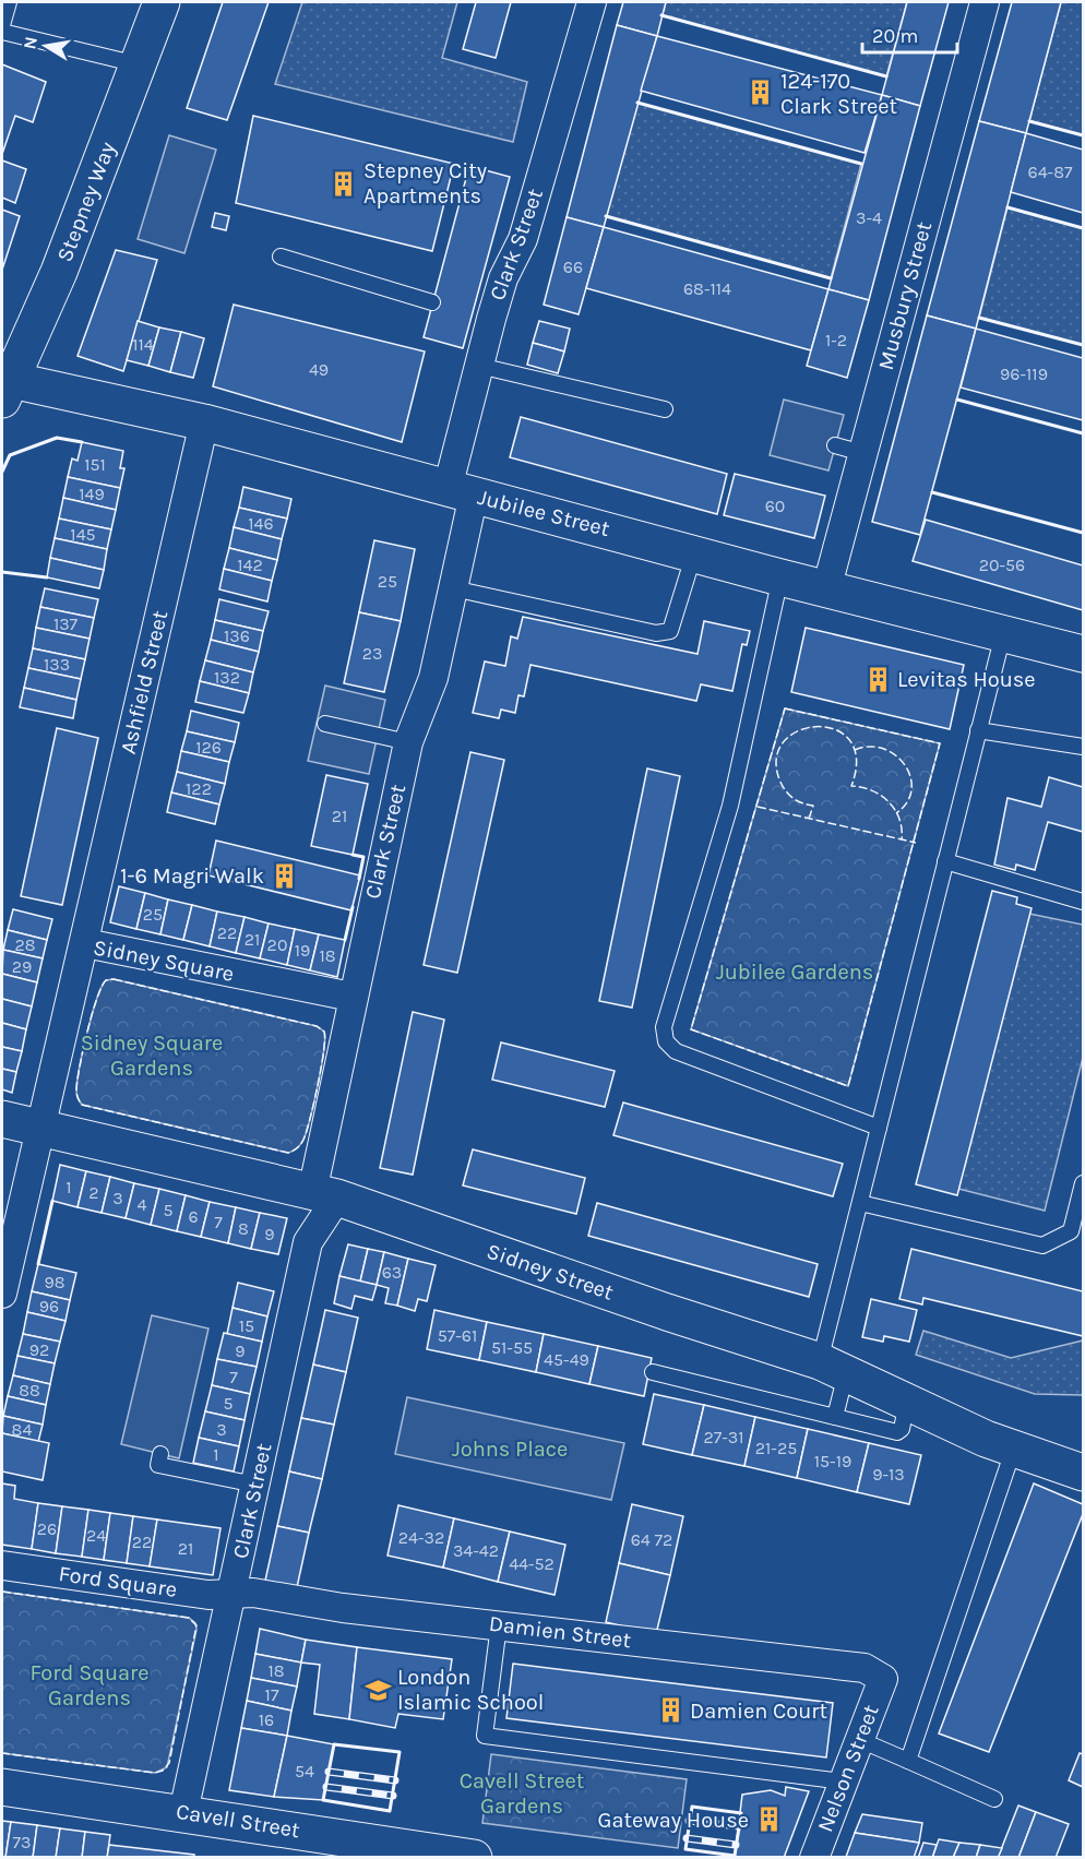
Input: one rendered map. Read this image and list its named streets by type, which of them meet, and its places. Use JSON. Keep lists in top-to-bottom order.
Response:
{
  "streets": {
    "street": [
      "Stepney Way",
      "Clark Street",
      "Musbury Street",
      "Jubilee Street",
      "Ashfield Street",
      "Sidney Square",
      "Sidney Street",
      "Ford Square",
      "Damien Street",
      "Nelson Street",
      "Cavell Street"
    ]
  },
  "crossings": [
    ["Stepney Way", "Jubilee Street"],
    ["Clark Street", "Jubilee Street"],
    ["Clark Street", "Sidney Square"],
    ["Clark Street", "Sidney Street"],
    ["Clark Street", "Ford Square"],
    ["Clark Street", "Damien Street"],
    ["Clark Street", "Cavell Street"],
    ["Musbury Street", "Jubilee Street"],
    ["Jubilee Street", "Ashfield Street"],
    ["Ashfield Street", "Sidney Square"],
    ["Sidney Square", "Sidney Street"],
    ["Ford Square", "Damien Street"],
    ["Damien Street", "Nelson Street"]
  ],
  "parks": [
    "Jubilee Gardens",
    "Sidney Square Gardens",
    "Johns Place",
    "Ford Square Gardens",
    "Cavell Street Gardens"
  ],
  "places": {
    "building": [
      "124-170 Clark Street",
      "Stepney City Apartments",
      "Levitas House",
      "1-6 Magri Walk",
      "Damien Court",
      "Gateway House"
    ],
    "school or university": ["London Islamic School"]
  },
  "house_numbers": [
    "64-87",
    "3-4",
    "66",
    "68-114",
    "1-2",
    "114",
    "49",
    "96-119",
    "151",
    "149",
    "60",
    "146",
    "145",
    "142",
    "20-56",
    "25",
    "137",
    "136",
    "23",
    "133",
    "132",
    "126",
    "122",
    "21",
    "25",
    "22",
    "21",
    "28",
    "20",
    "19",
    "18",
    "29",
    "1",
    "2",
    "3",
    "4",
    "5",
    "6",
    "7",
    "8",
    "9",
    "63",
    "98",
    "96",
    "15",
    "57-61",
    "51-55",
    "92",
    "9",
    "45-49",
    "7",
    "88",
    "5",
    "84",
    "3",
    "27-31",
    "21-25",
    "1",
    "15-19",
    "9-13",
    "26",
    "24",
    "24-32",
    "64 72",
    "22",
    "21",
    "34-42",
    "44-52",
    "18",
    "17",
    "16",
    "54",
    "73"
  ],
  "scale_bar": "20 m",
  "north": "left"
}
